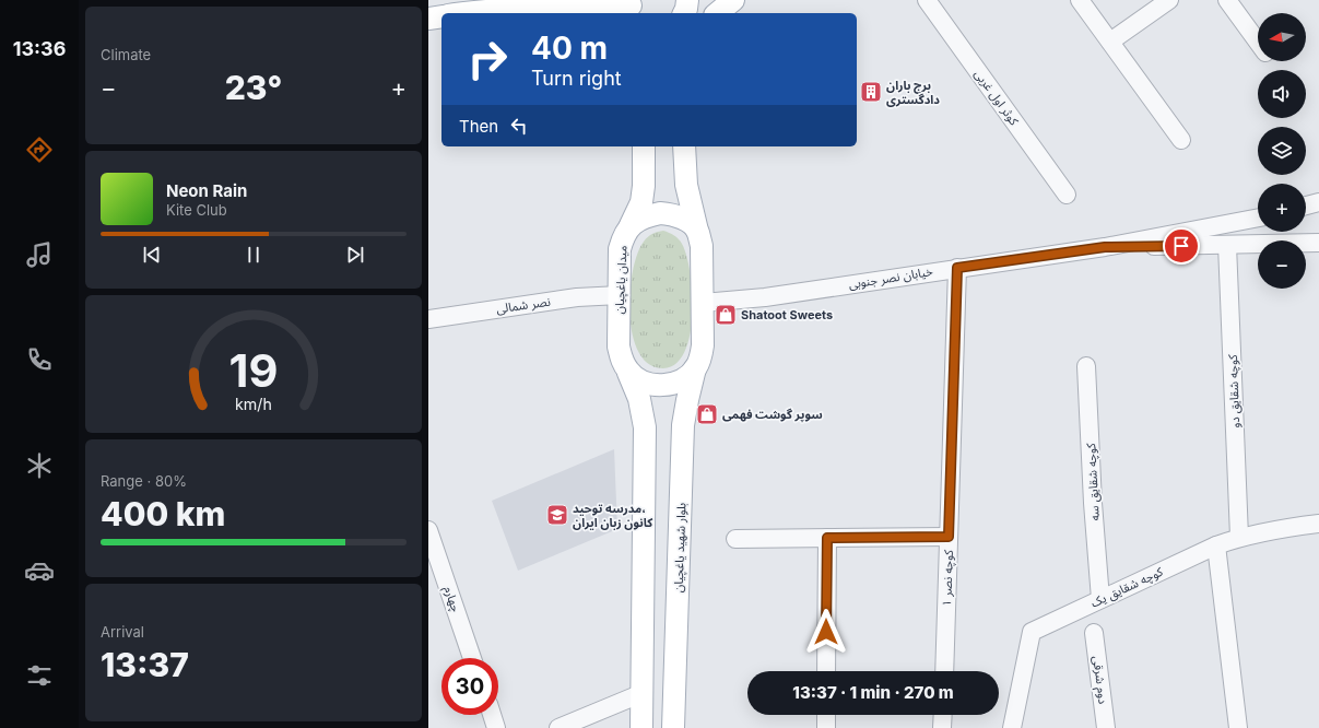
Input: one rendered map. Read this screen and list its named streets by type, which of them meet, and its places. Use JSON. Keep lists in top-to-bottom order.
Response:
{
  "streets": {
    "main road": ["میدان یاغچیان", "بلوار شهید یاغچیان"],
    "street": [
      "کوثر اول غربی",
      "خیابان نصر جنوبی",
      "نصر شمالی",
      "کوچه شقایق دو",
      "کوچه شقایق سه",
      "کوچه نصر ۱",
      "کوچه شقایق یک",
      "چهارم",
      "دوم شرقی"
    ]
  },
  "crossings": [
    ["خیابان نصر جنوبی", "کوچه شقایق دو"],
    ["خیابان نصر جنوبی", "کوچه نصر ۱"],
    ["میدان یاغچیان", "نصر شمالی"],
    ["کوچه شقایق دو", "کوچه شقایق یک"],
    ["کوچه شقایق سه", "کوچه شقایق یک"]
  ],
  "places": {
    "building": ["برج باران دادگستری"],
    "shop": ["Shatoot Sweets", "سوپر گوشت فهمی"],
    "school or university": ["مدرسه توحید، کانون زبان ایران"]
  },
  "north": "left",
  "page": {
    "tabs": "13:36",
    "tile": [
      "Climate",
      ["Range · 80%", "400 km"],
      ["Arrival", "13:37"]
    ],
    "map_buttons": ["+", "−"],
    "turn": ["40 m", "Turn right"],
    "heat": ["−", "23°", "+"],
    "then": "Then",
    "song": ["Neon Rain", "Kite Club"],
    "limit": "30",
    "trip": "13:37 · 1 min · 270 m",
    "gauge": ["19", "km/h"]
  }
}
